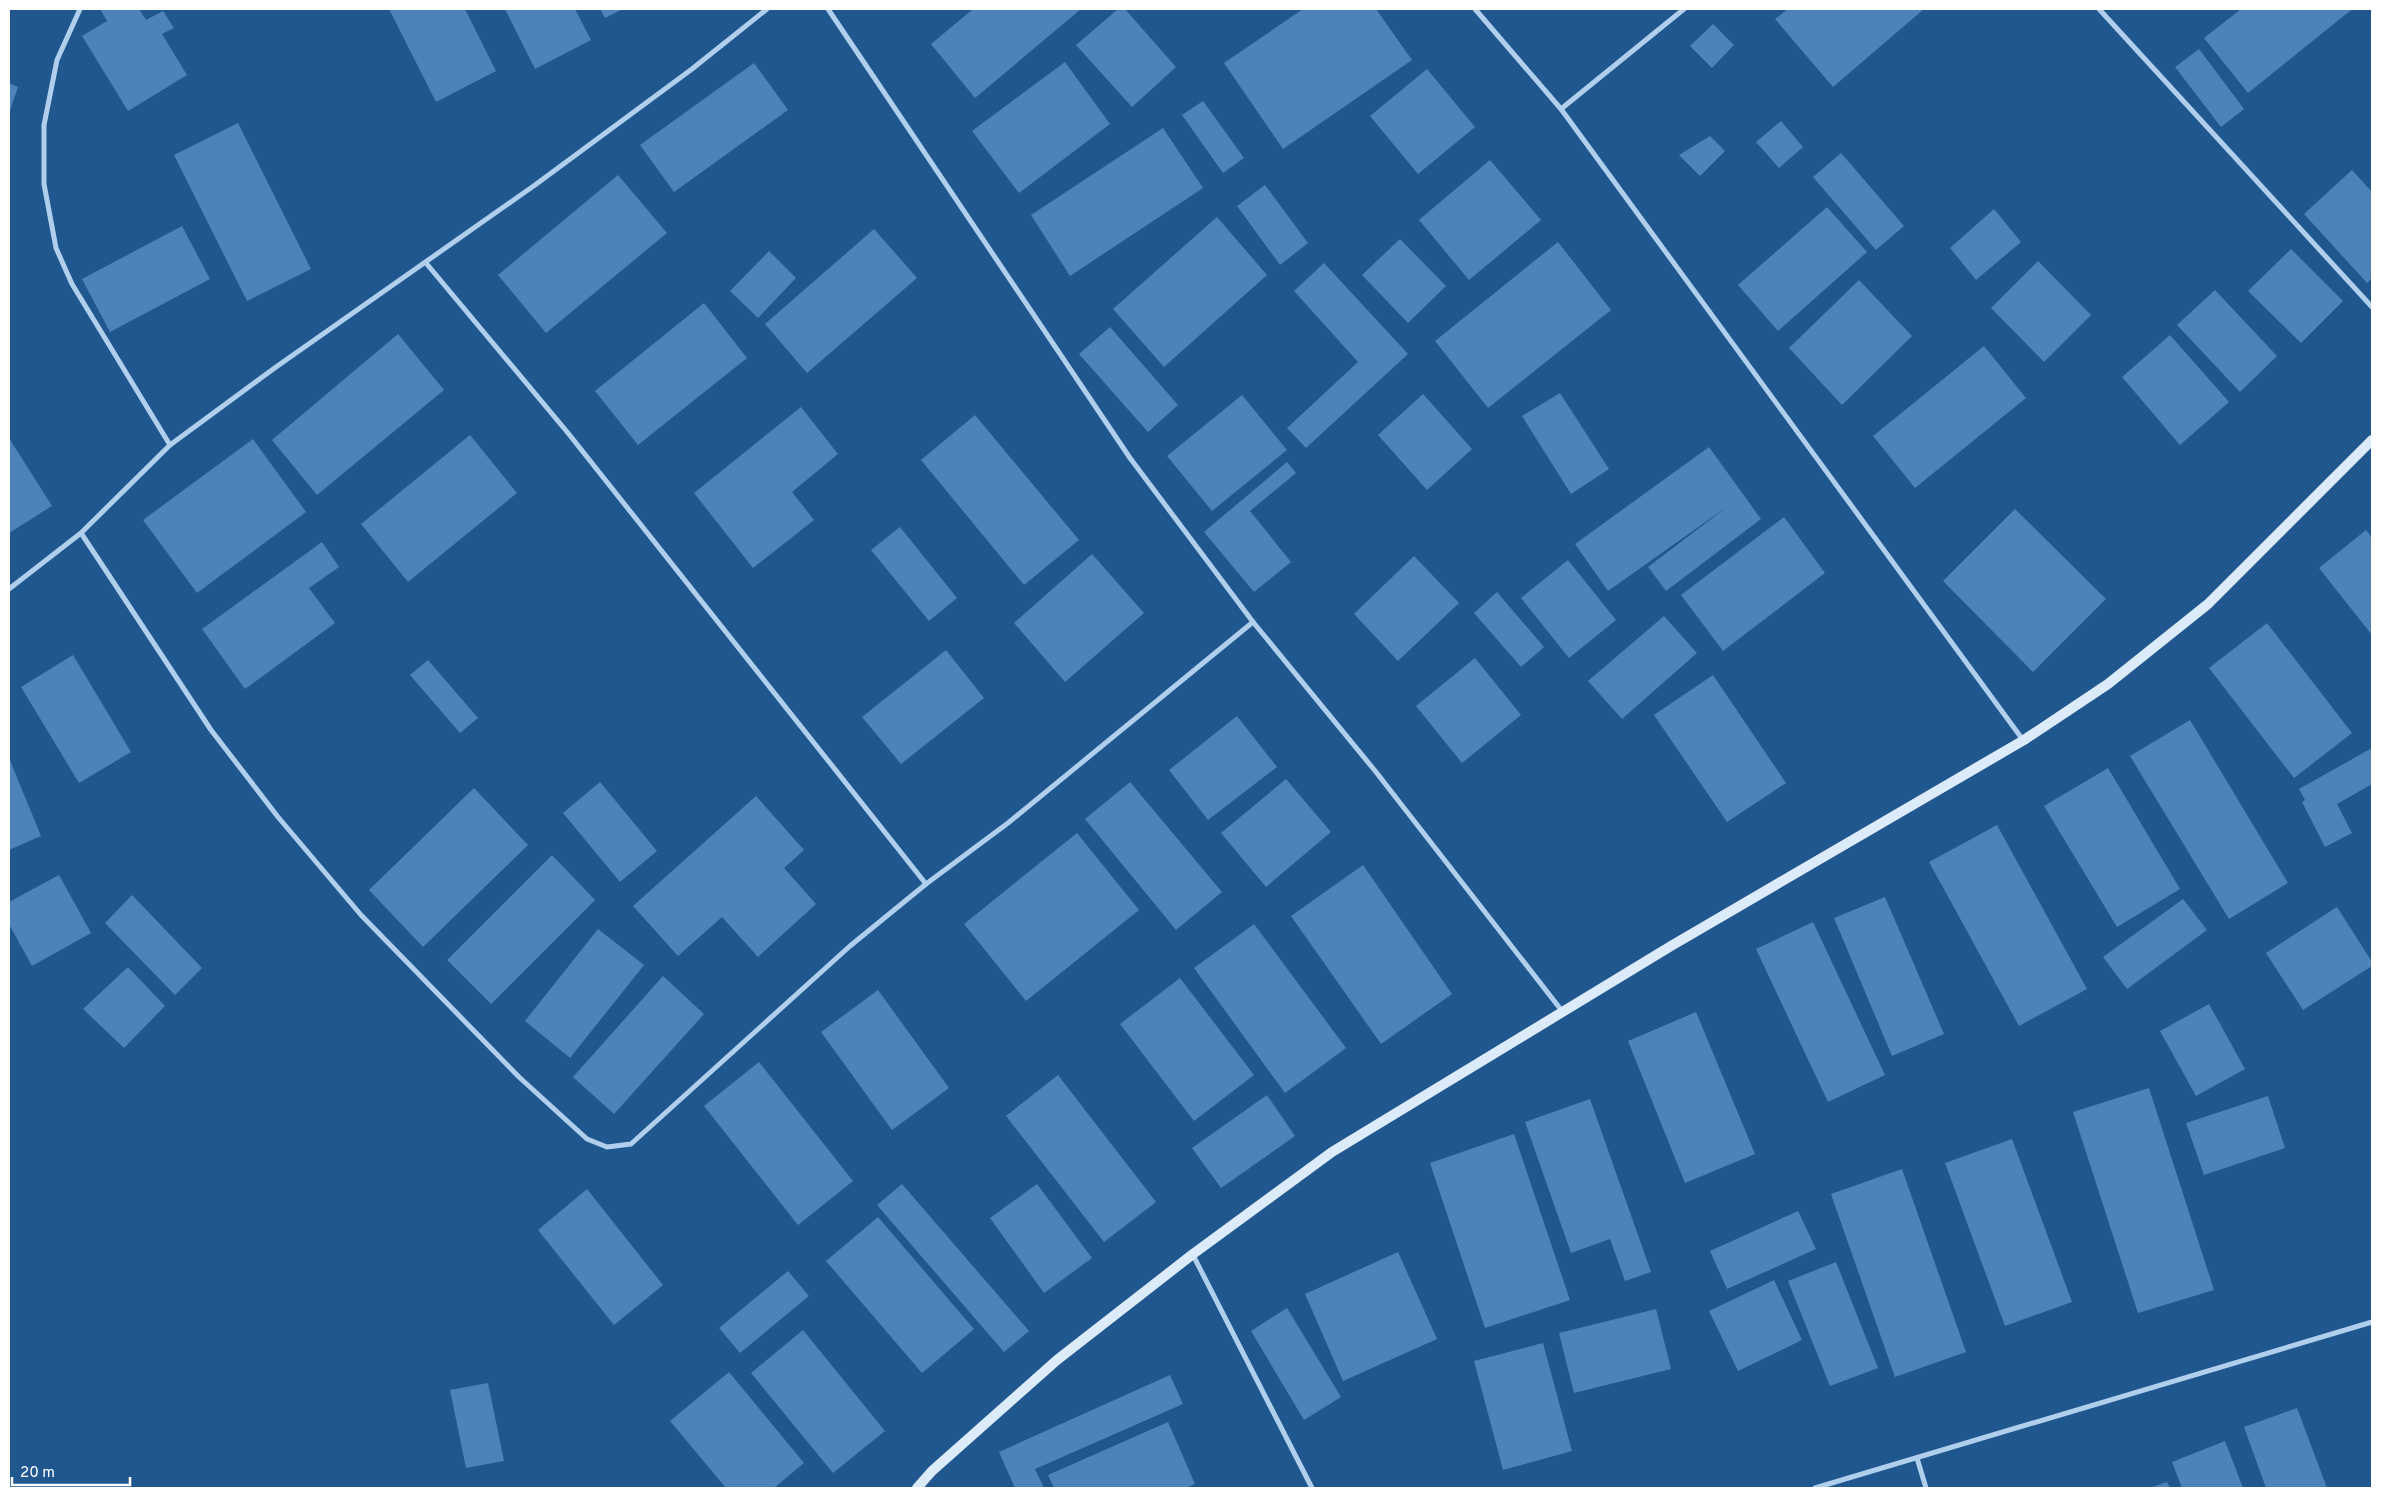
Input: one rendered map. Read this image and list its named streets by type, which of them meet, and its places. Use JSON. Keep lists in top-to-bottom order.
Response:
{
  "scale_bar": "20 m"
}
